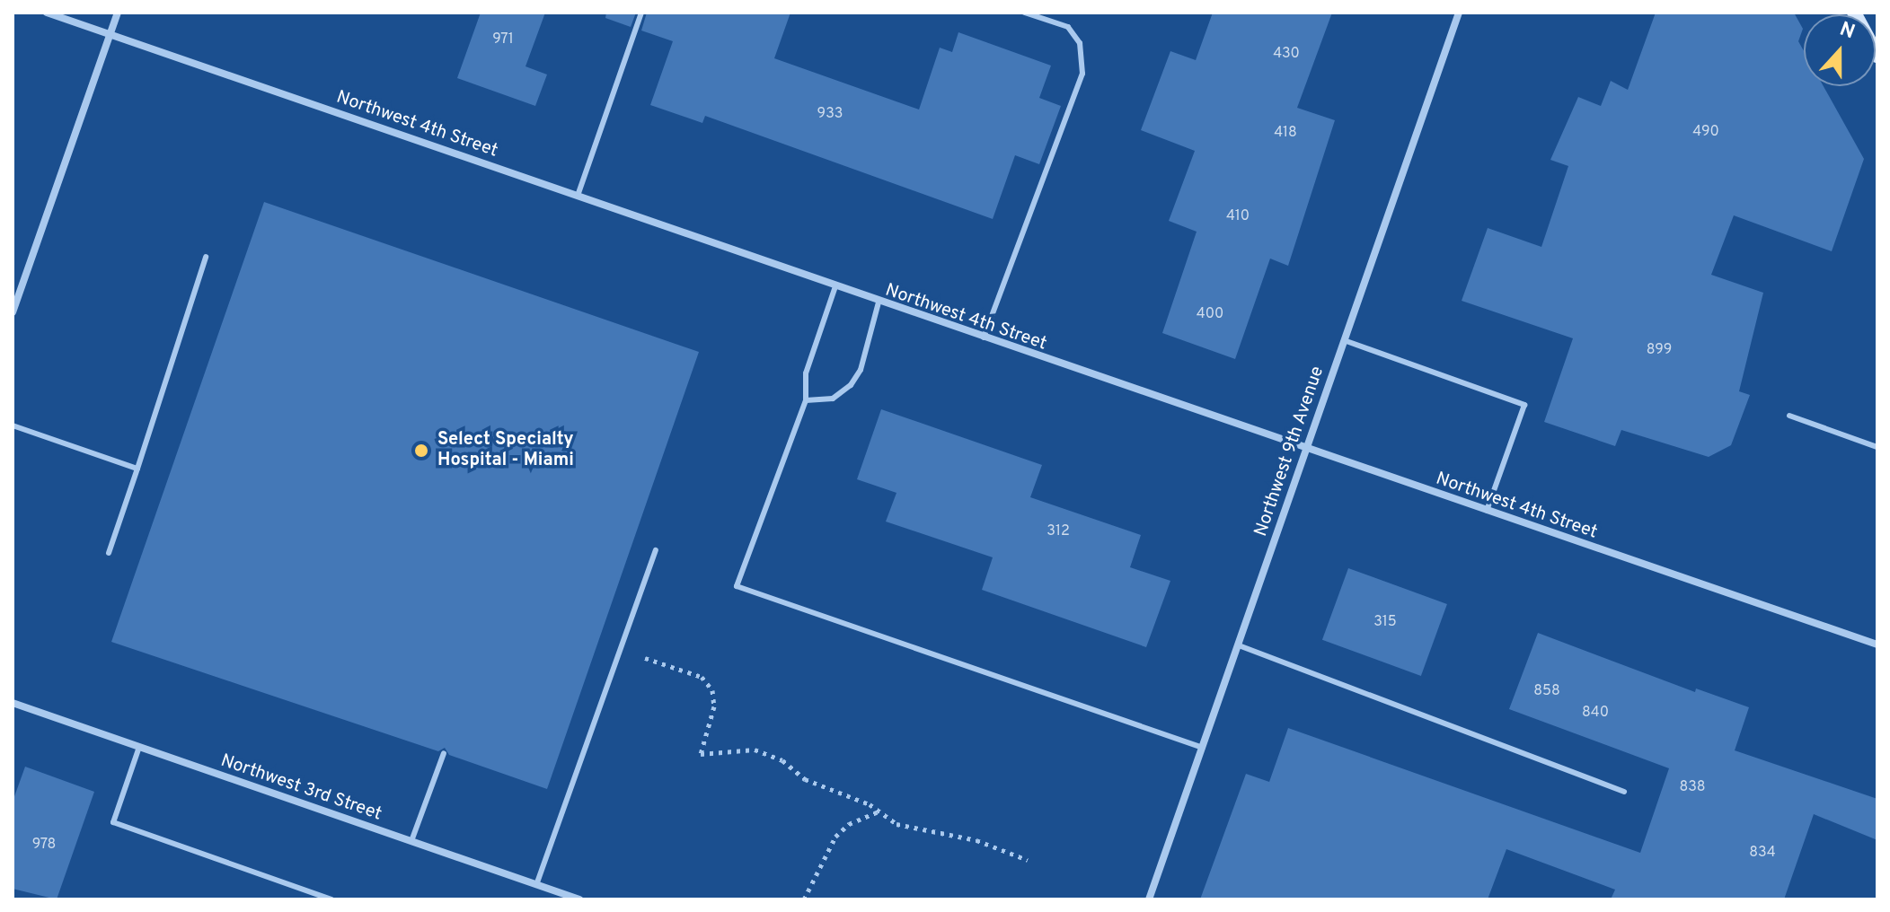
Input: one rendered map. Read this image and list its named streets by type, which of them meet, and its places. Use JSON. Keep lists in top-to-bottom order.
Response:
{
  "streets": {
    "street": ["Northwest 4th Street", "Northwest 9th Avenue", "Northwest 3rd Street"]
  },
  "crossings": [
    ["Northwest 4th Street", "Northwest 9th Avenue"]
  ],
  "places": ["Select Specialty Hospital - Miami"],
  "house_numbers": [
    "971",
    "430",
    "933",
    "490",
    "418",
    "410",
    "400",
    "899",
    "312",
    "315",
    "858",
    "840",
    "838",
    "978",
    "834"
  ],
  "north": "top"
}
